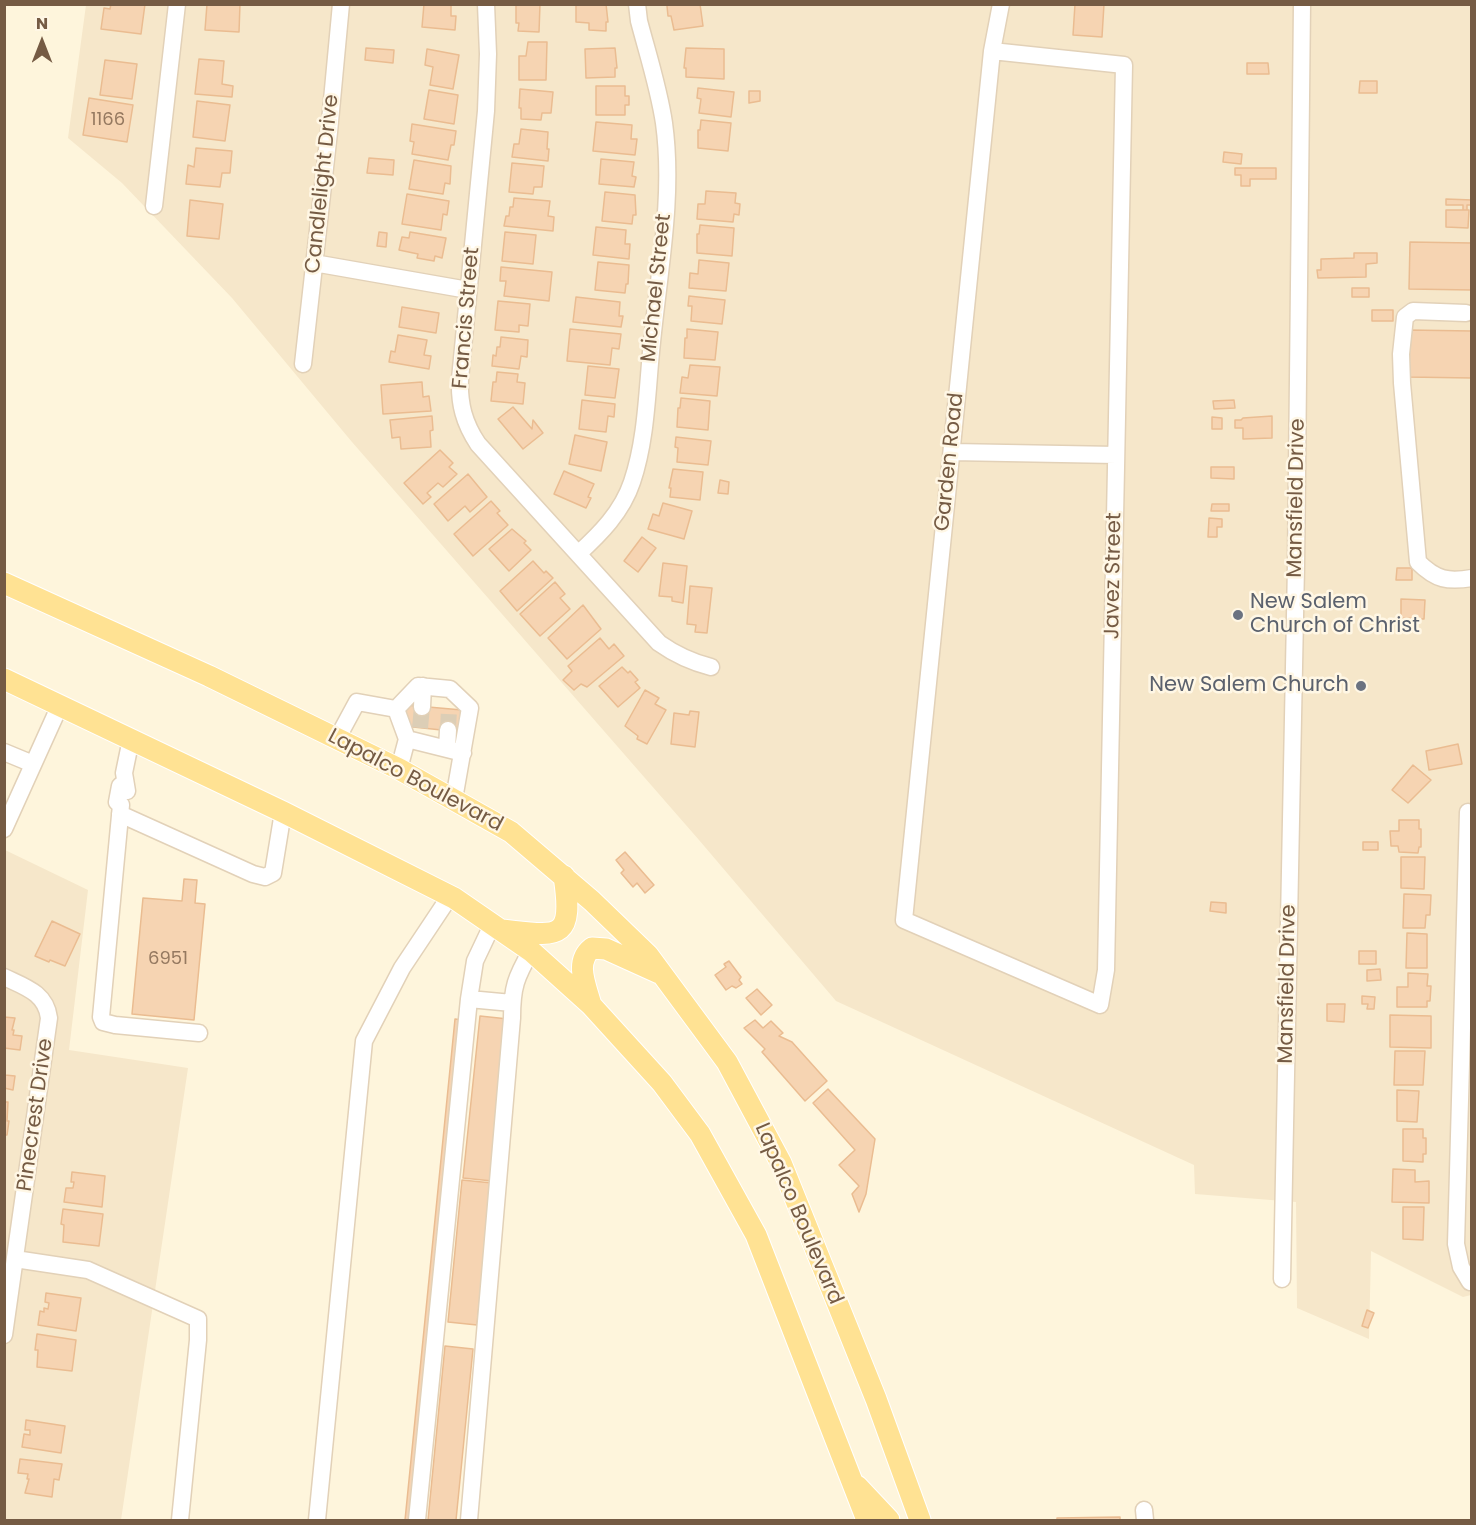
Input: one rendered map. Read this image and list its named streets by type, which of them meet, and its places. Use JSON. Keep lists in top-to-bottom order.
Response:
{
  "streets": {
    "main road": ["Lapalco Boulevard"],
    "street": [
      "Candlelight Drive",
      "Michael Street",
      "Francis Street",
      "Garden Road",
      "Mansfield Drive",
      "Javez Street",
      "Pinecrest Drive"
    ]
  },
  "crossings": [
    ["Michael Street", "Francis Street"],
    ["Garden Road", "Javez Street"]
  ],
  "places": ["New Salem Church of Christ", "New Salem Church"],
  "house_numbers": ["1166", "6951"],
  "north": "top"
}
